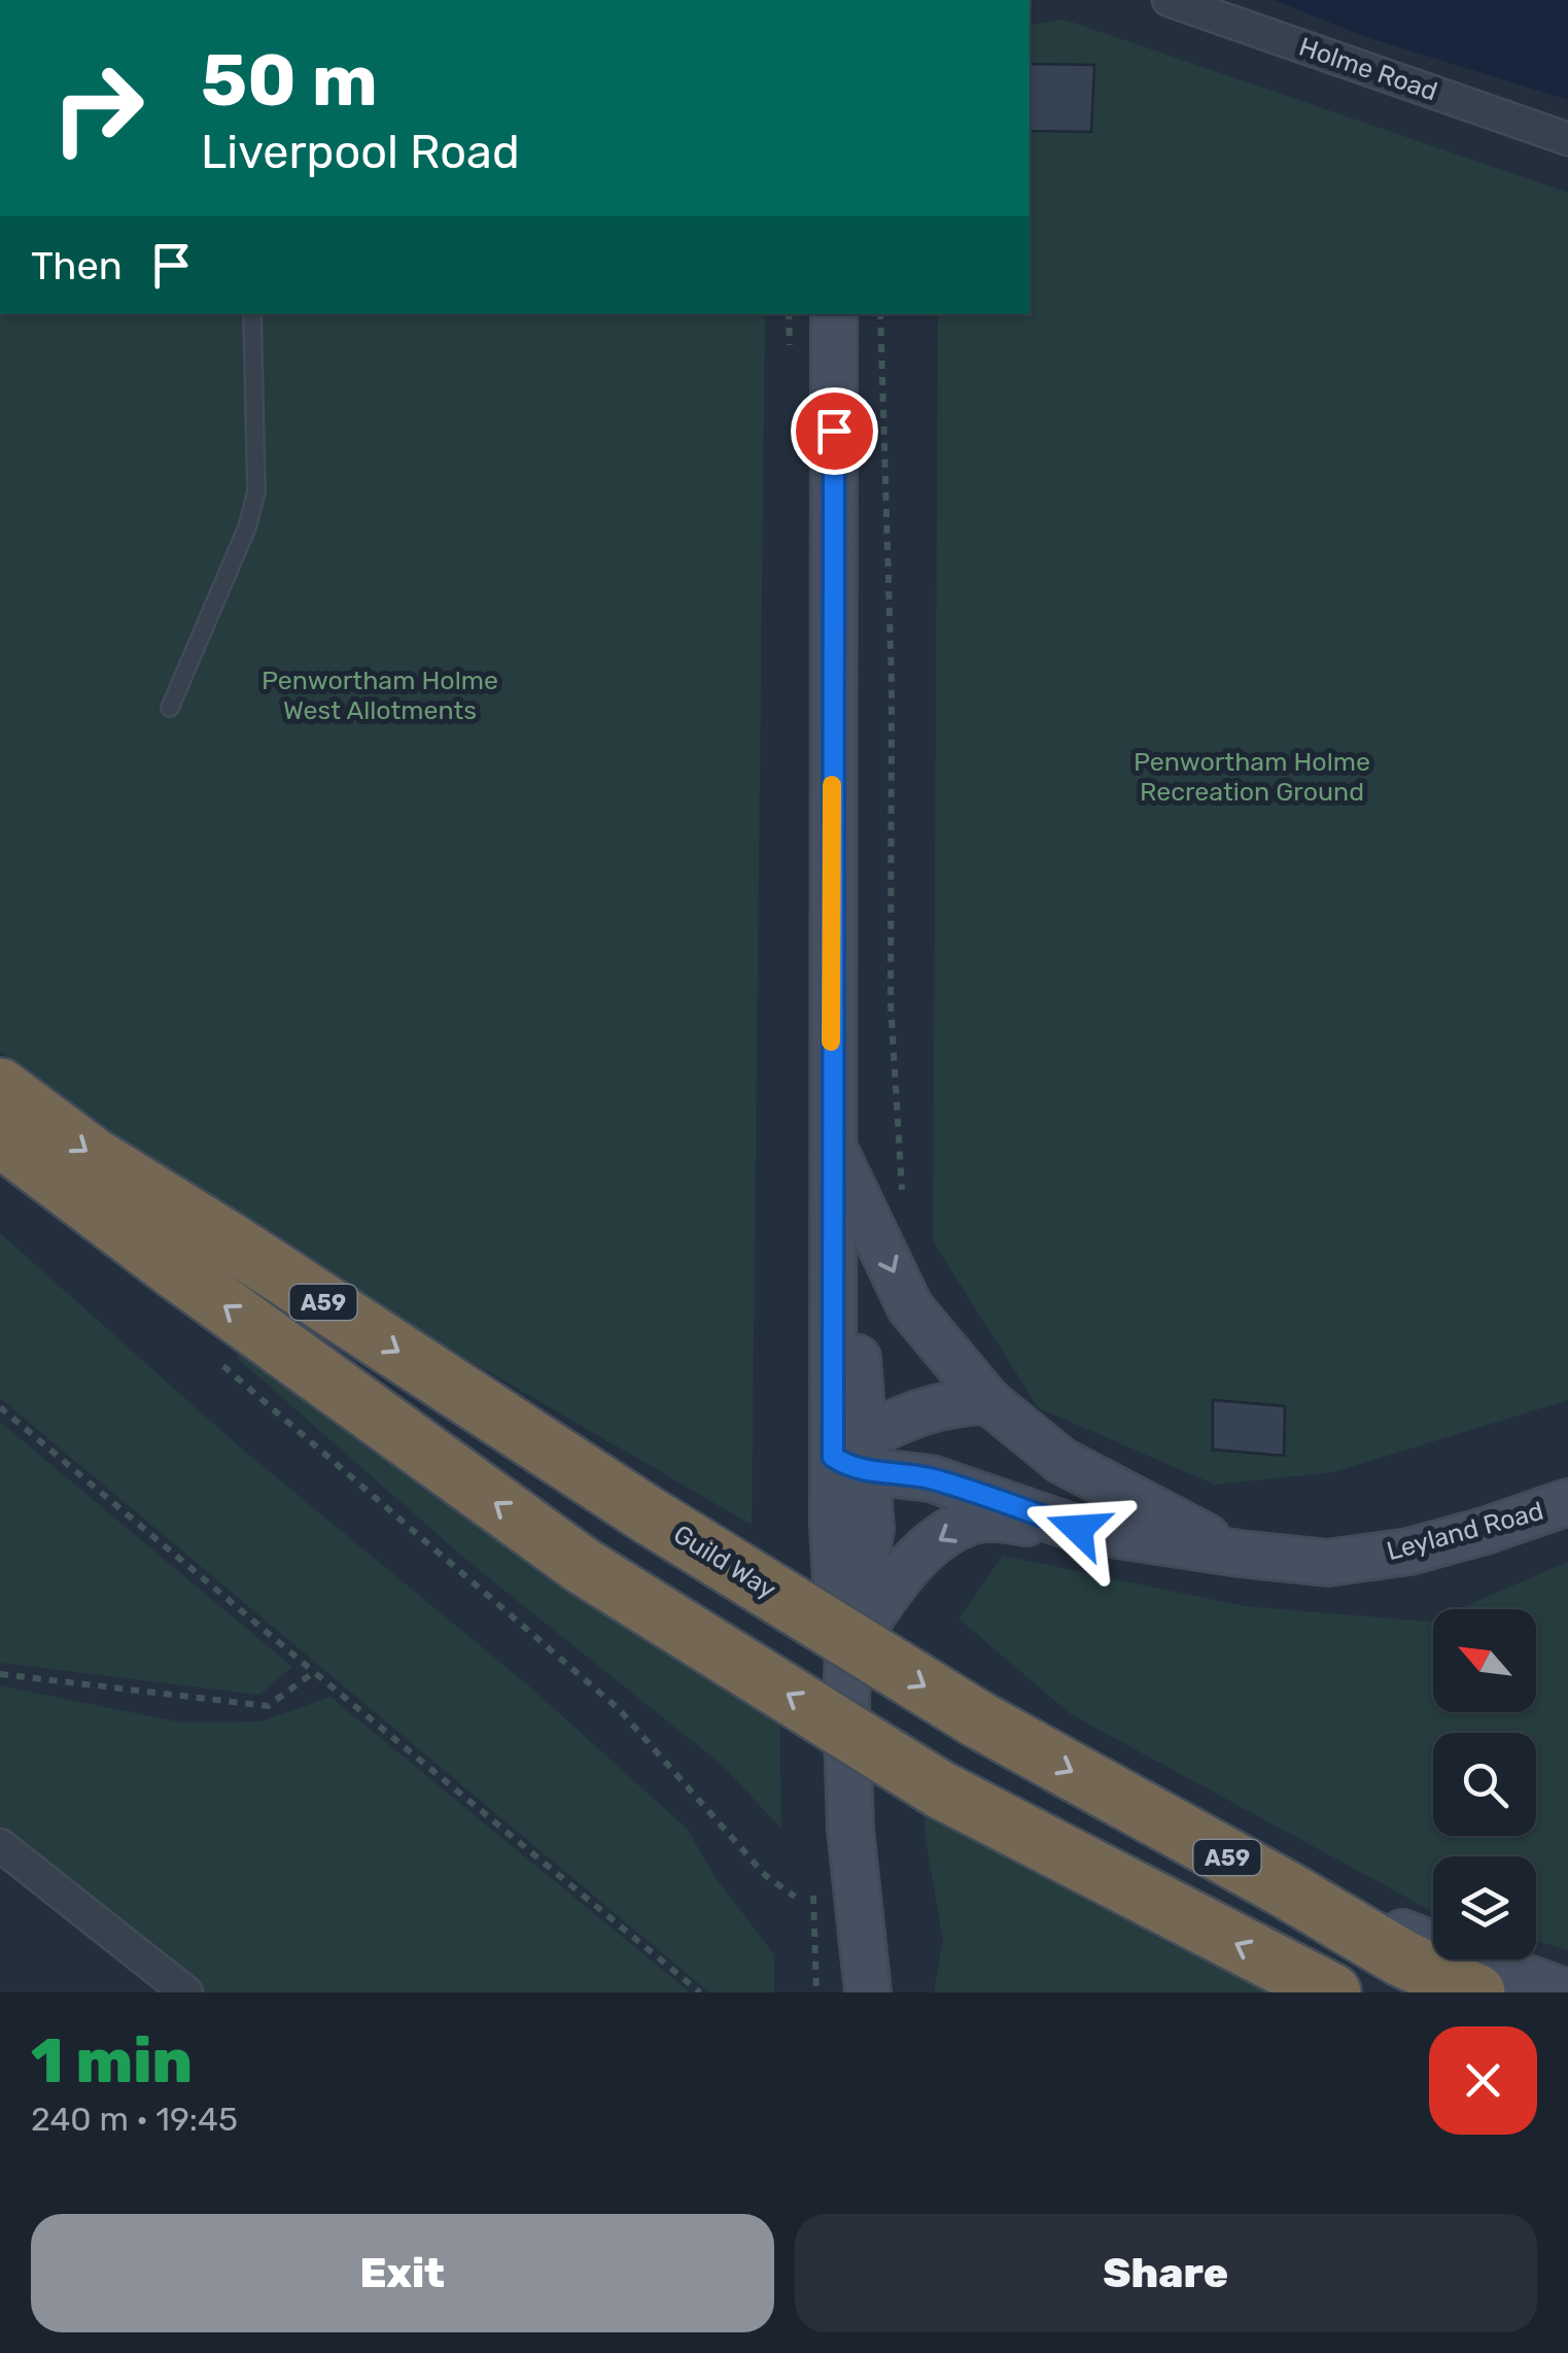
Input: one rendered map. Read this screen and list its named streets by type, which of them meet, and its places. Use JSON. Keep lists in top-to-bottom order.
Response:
{
  "streets": {
    "highway": ["A59", "Guild Way"],
    "main road": ["Leyland Road"],
    "street": ["Holme Road"]
  },
  "parks": ["Penwortham Holme West Allotments", "Penwortham Holme Recreation Ground"],
  "north": "top left",
  "page": {
    "turn": ["50 m", "Liverpool Road"],
    "then": "Then",
    "heading": ["1 min", "240 m · 19:45"],
    "buttons": ["Exit", "Share"]
  }
}
